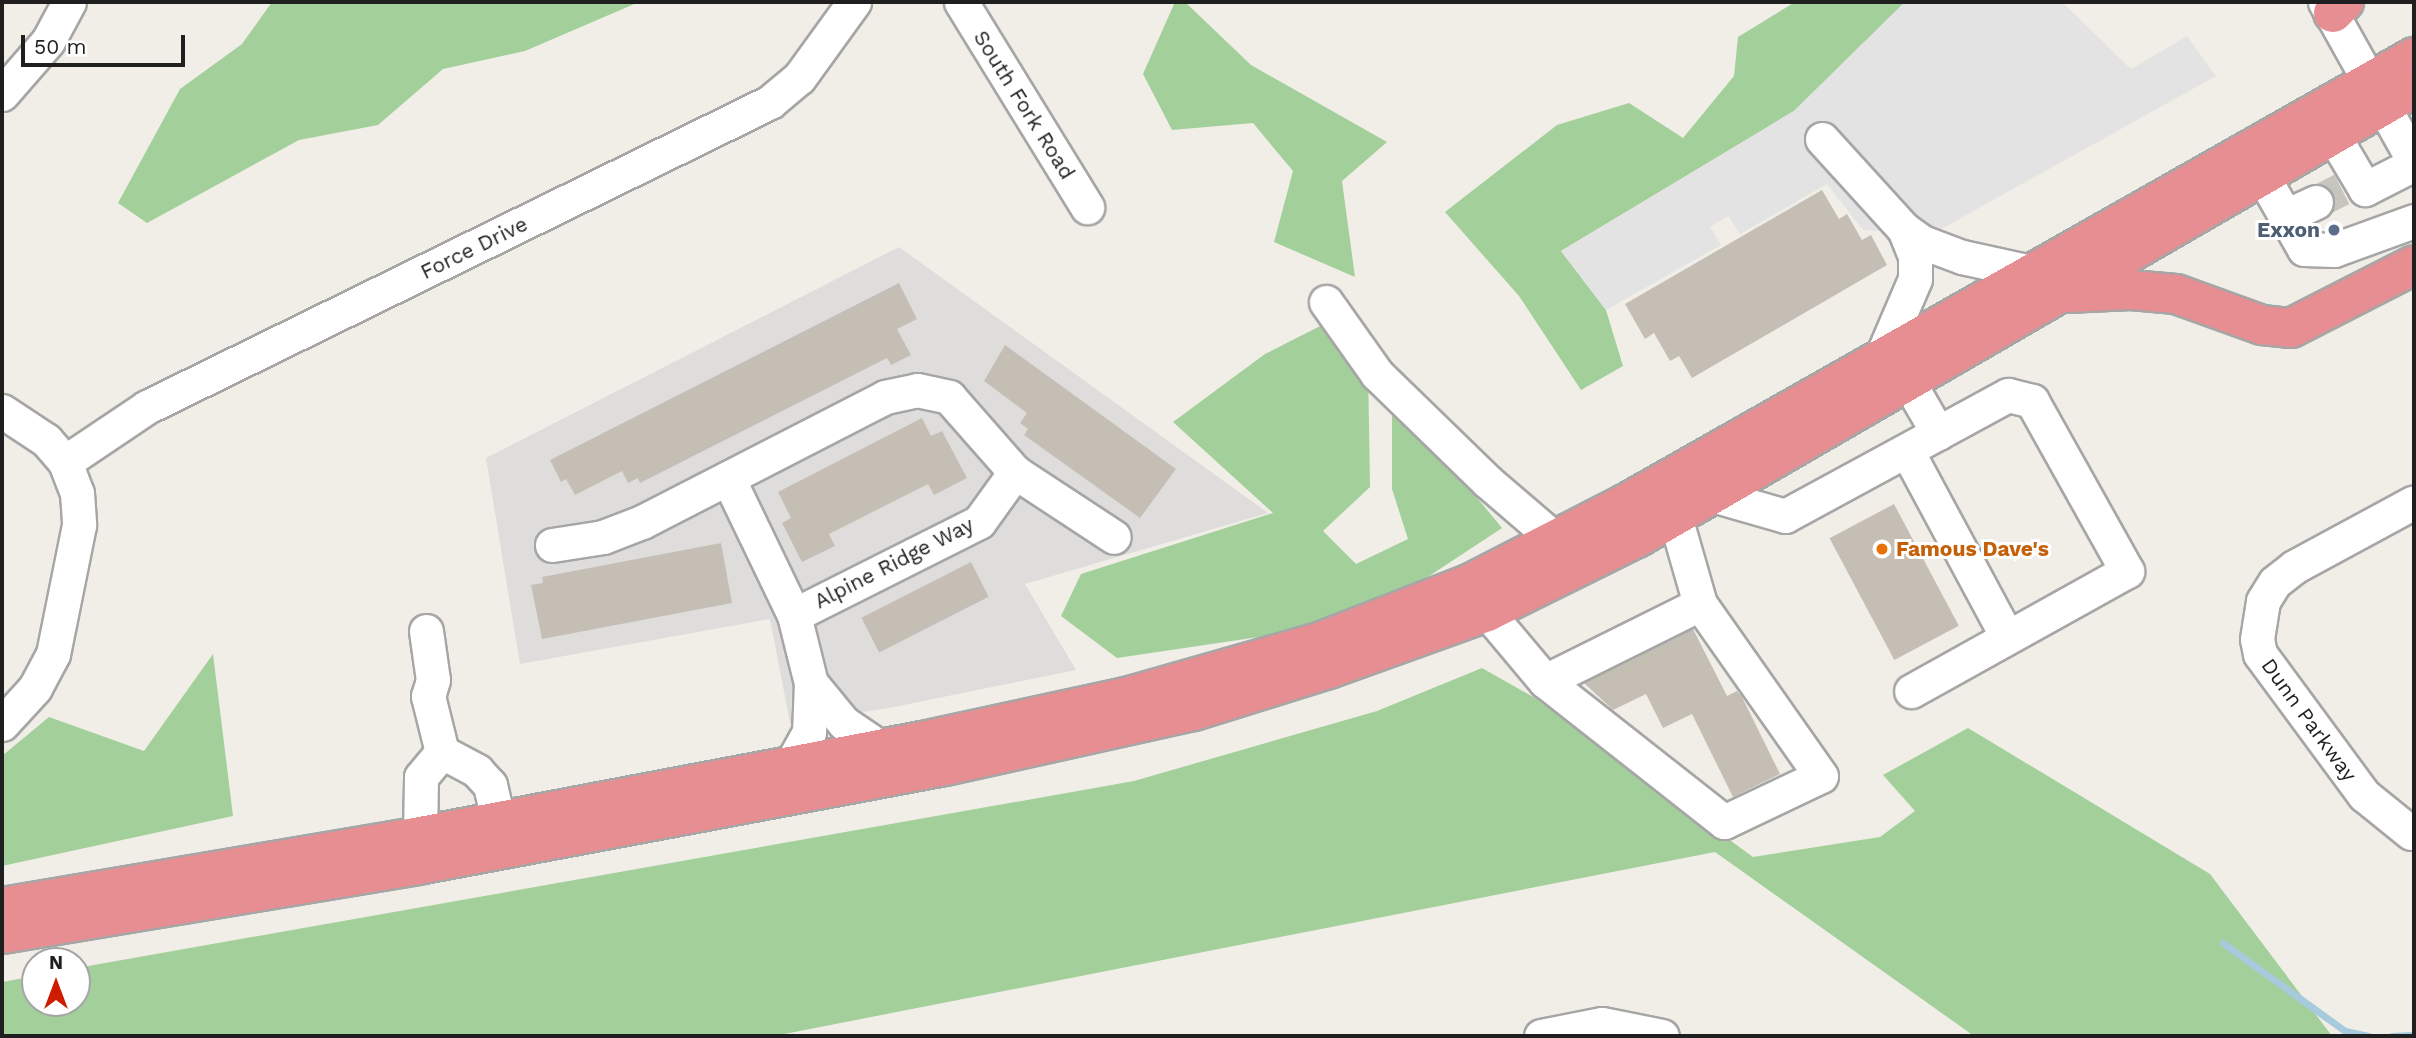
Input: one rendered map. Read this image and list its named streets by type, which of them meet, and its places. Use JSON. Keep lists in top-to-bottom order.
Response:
{
  "streets": {
    "street": [
      "South Fork Road",
      "Force Drive",
      "Alpine Ridge Way",
      "Dunn Parkway"
    ]
  },
  "places": ["Exxon", "Famous Dave's"],
  "scale_bar": "50 m",
  "north": "top"
}
